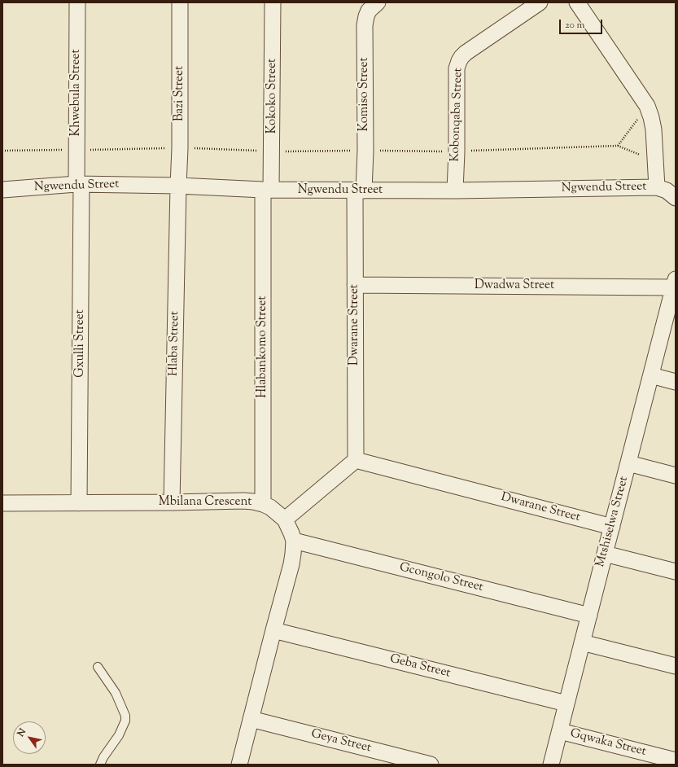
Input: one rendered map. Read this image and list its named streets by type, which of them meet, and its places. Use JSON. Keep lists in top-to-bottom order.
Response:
{
  "streets": {
    "street": [
      "Khwebula Street",
      "Bazi Street",
      "Komiso Street",
      "Kokoko Street",
      "Kobonqaba Street",
      "Ngwendu Street",
      "Dwadwa Street",
      "Dwarane Street",
      "Gxulli Street",
      "Hlaba Street",
      "Hlabankomo Street",
      "Mbilana Crescent",
      "Mtshiselwa Street",
      "Gcongolo Street",
      "Geba Street",
      "Geya Street",
      "Gqwaka Street"
    ]
  },
  "crossings": [
    ["Khwebula Street", "Ngwendu Street"],
    ["Khwebula Street", "Gxulli Street"],
    ["Bazi Street", "Ngwendu Street"],
    ["Bazi Street", "Hlaba Street"],
    ["Komiso Street", "Ngwendu Street"],
    ["Komiso Street", "Dwarane Street"],
    ["Kokoko Street", "Ngwendu Street"],
    ["Kokoko Street", "Hlabankomo Street"],
    ["Kobonqaba Street", "Ngwendu Street"],
    ["Ngwendu Street", "Dwarane Street"],
    ["Ngwendu Street", "Gxulli Street"],
    ["Ngwendu Street", "Hlaba Street"],
    ["Ngwendu Street", "Hlabankomo Street"],
    ["Dwadwa Street", "Dwarane Street"],
    ["Dwadwa Street", "Mtshiselwa Street"],
    ["Dwarane Street", "Mtshiselwa Street"],
    ["Gxulli Street", "Mbilana Crescent"],
    ["Hlaba Street", "Mbilana Crescent"],
    ["Hlabankomo Street", "Mbilana Crescent"],
    ["Mbilana Crescent", "Gcongolo Street"],
    ["Mbilana Crescent", "Geba Street"],
    ["Mbilana Crescent", "Geya Street"],
    ["Mtshiselwa Street", "Gcongolo Street"],
    ["Mtshiselwa Street", "Geba Street"],
    ["Mtshiselwa Street", "Gqwaka Street"]
  ],
  "scale_bar": "20 m",
  "north": "top left"
}
